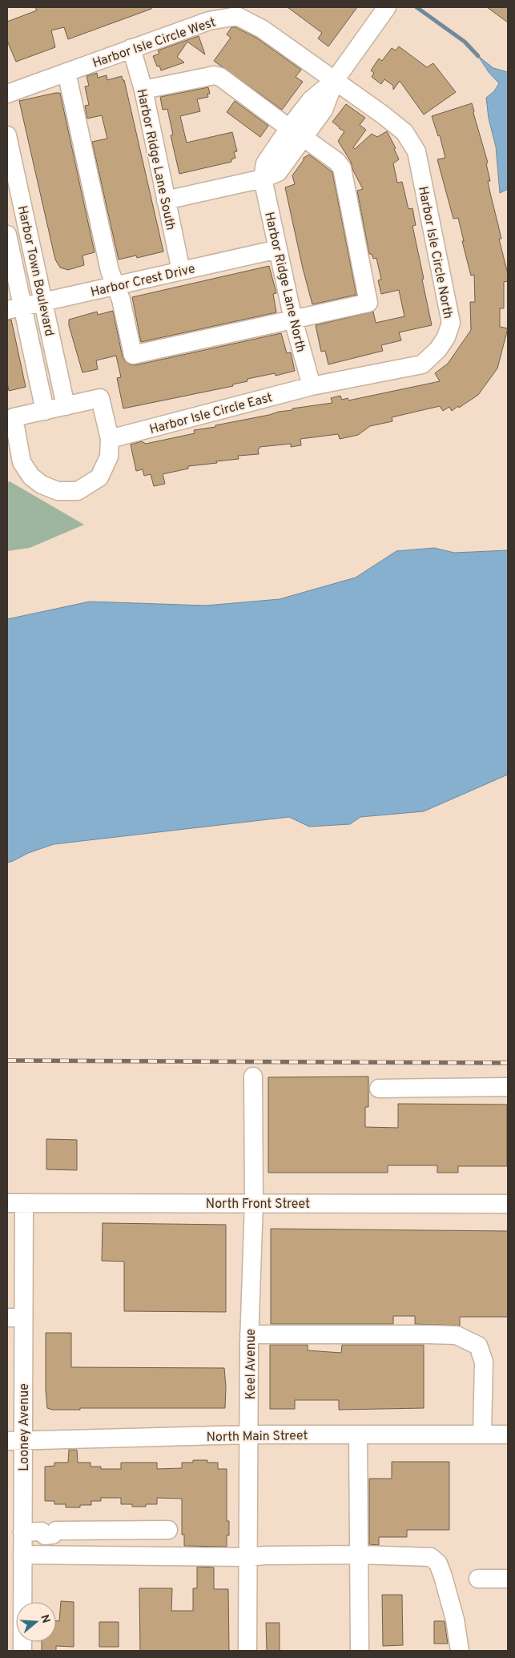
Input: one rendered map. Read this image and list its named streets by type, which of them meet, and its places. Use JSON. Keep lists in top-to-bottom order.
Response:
{
  "streets": {
    "street": [
      "Harbor Isle Circle West",
      "Harbor Ridge Lane South",
      "Harbor Isle Circle North",
      "Harbor Town Boulevard",
      "Harbor Crest Drive",
      "Harbor Ridge Lane North",
      "Harbor Isle Circle East",
      "North Front Street",
      "Keel Avenue",
      "Looney Avenue",
      "North Main Street"
    ]
  },
  "crossings": [
    ["Harbor Isle Circle West", "Harbor Ridge Lane South"],
    ["Harbor Isle Circle West", "Harbor Isle Circle North"],
    ["Harbor Ridge Lane South", "Harbor Crest Drive"],
    ["Harbor Isle Circle North", "Harbor Ridge Lane North"],
    ["Harbor Isle Circle North", "Harbor Isle Circle East"],
    ["Harbor Town Boulevard", "Harbor Crest Drive"],
    ["Harbor Town Boulevard", "Harbor Isle Circle East"],
    ["Harbor Crest Drive", "Harbor Ridge Lane North"],
    ["Harbor Ridge Lane North", "Harbor Isle Circle East"],
    ["North Front Street", "Keel Avenue"],
    ["North Front Street", "Looney Avenue"],
    ["Keel Avenue", "North Main Street"],
    ["Looney Avenue", "North Main Street"]
  ],
  "north": "right"
}
